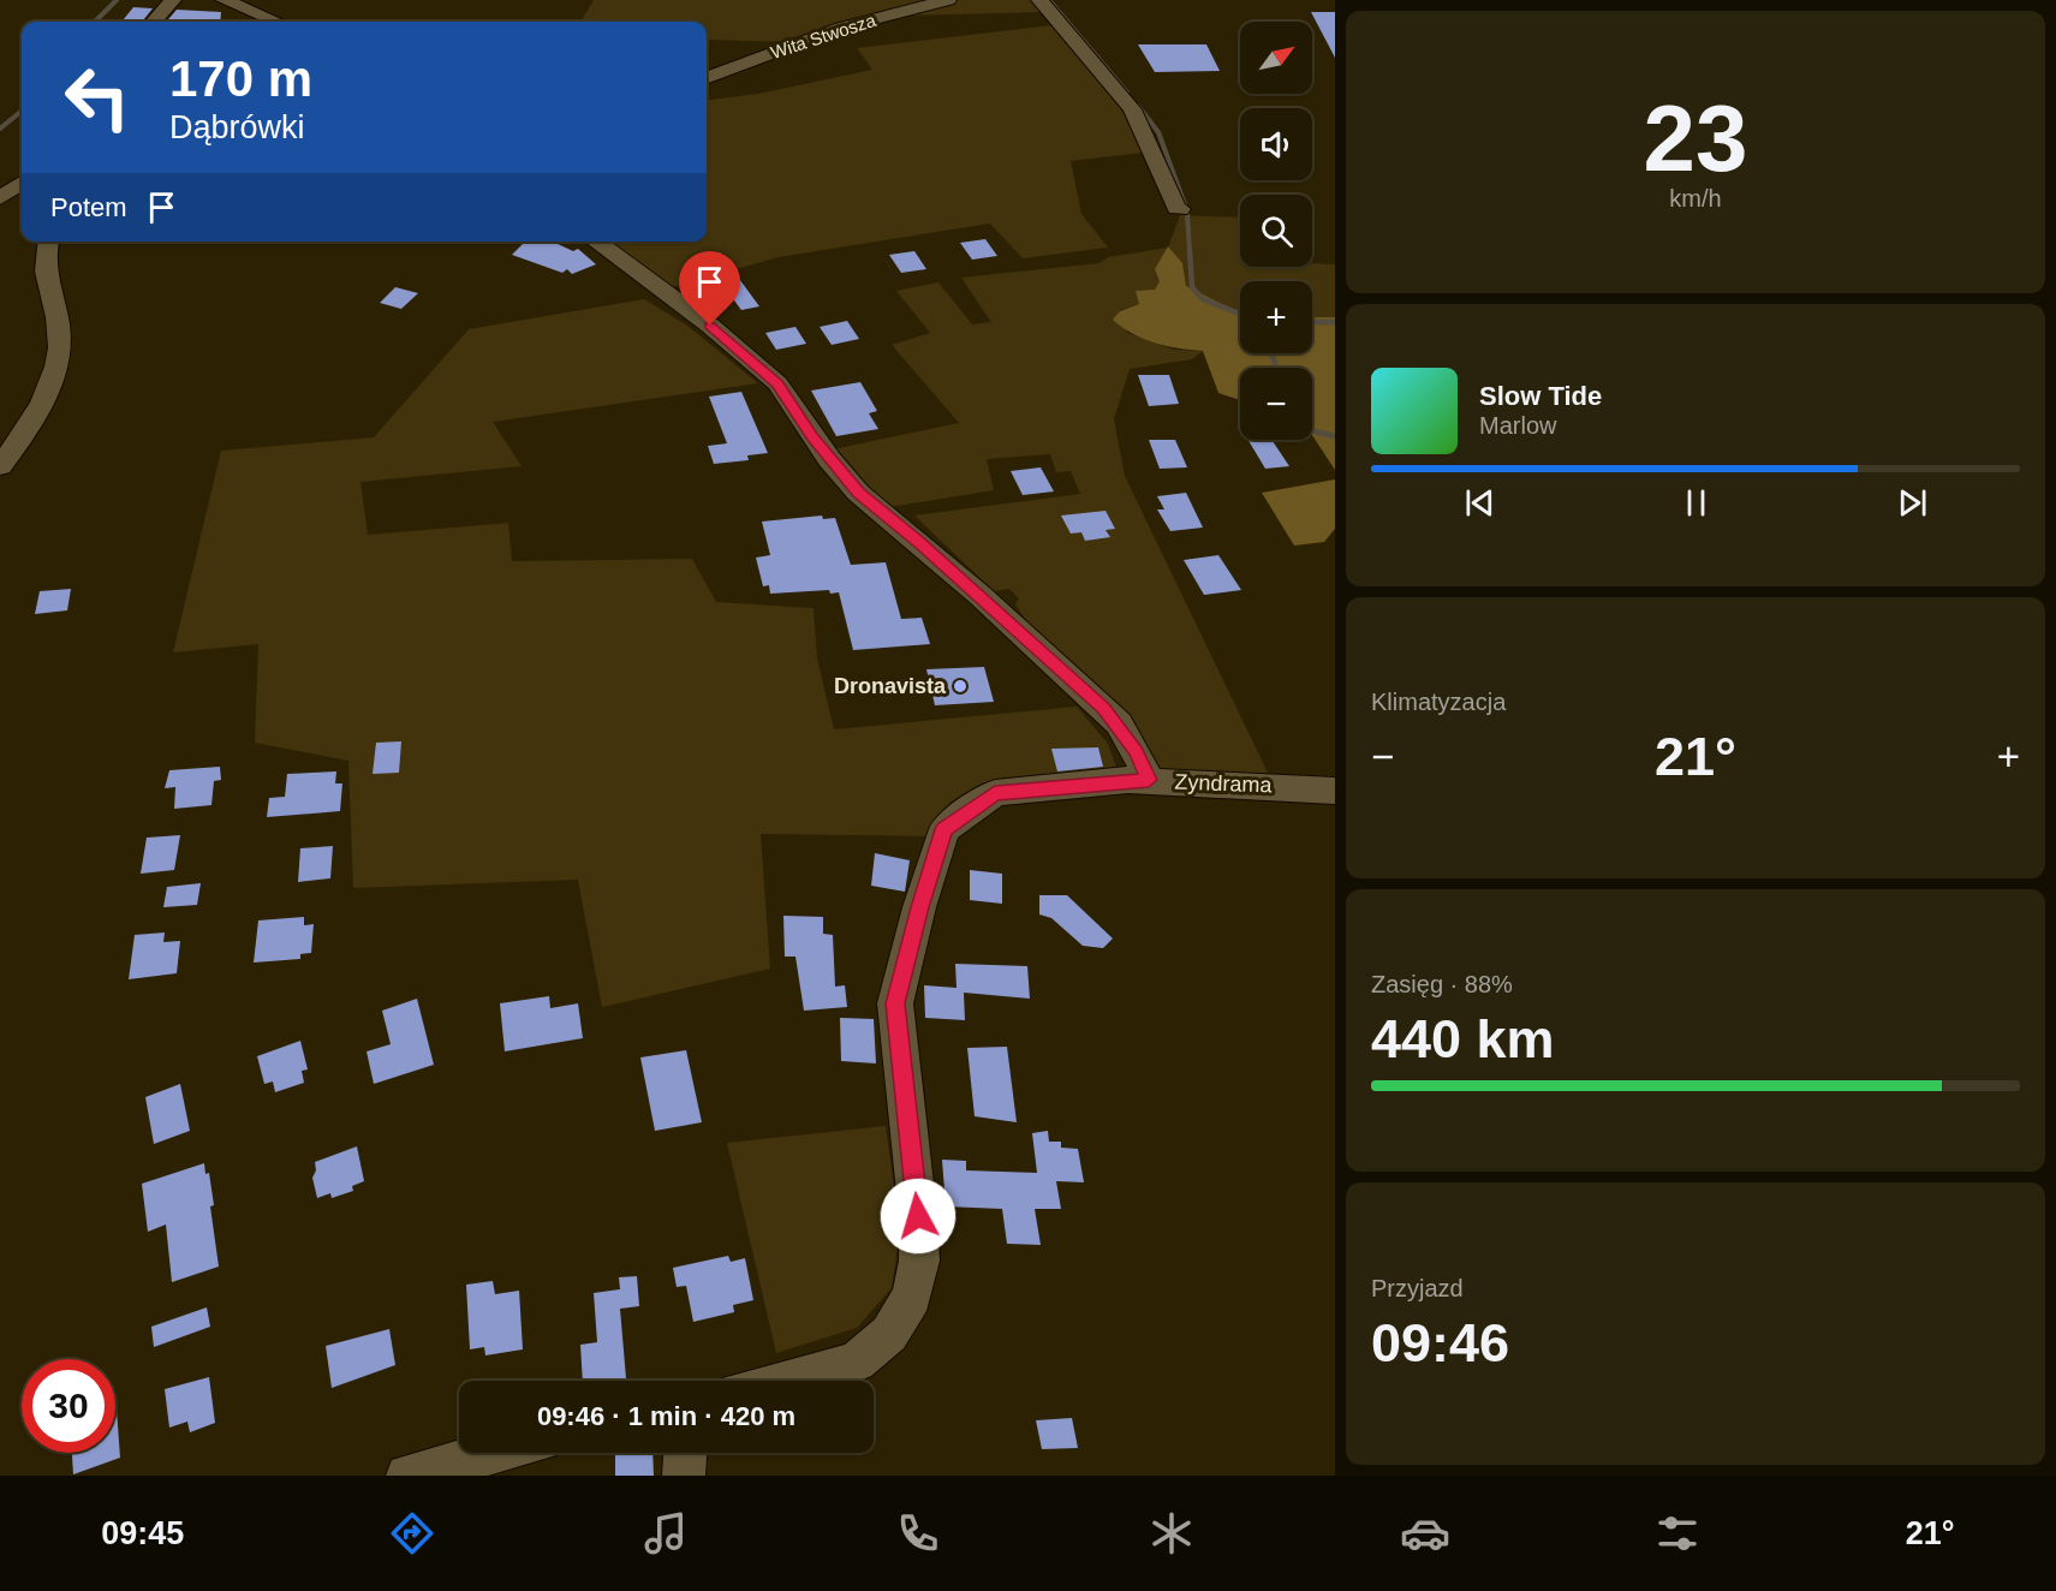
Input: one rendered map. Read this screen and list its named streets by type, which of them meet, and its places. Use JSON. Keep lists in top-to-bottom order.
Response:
{
  "streets": {
    "street": ["Wita Stwosza", "Zyndrama"]
  },
  "places": ["Dronavista"],
  "north": "top right",
  "page": {
    "tile": [
      ["23", "km/h"],
      "Klimatyzacja",
      ["Zasięg · 88%", "440 km"],
      ["Przyjazd", "09:46"]
    ],
    "map_buttons": ["+", "−"],
    "turn": ["170 m", "Dąbrówki"],
    "then": "Potem",
    "song": ["Slow Tide", "Marlow"],
    "heat": ["−", "21°", "+"],
    "limit": "30",
    "trip": "09:46 · 1 min · 420 m",
    "tabs": ["09:45", "21°"]
  }
}
